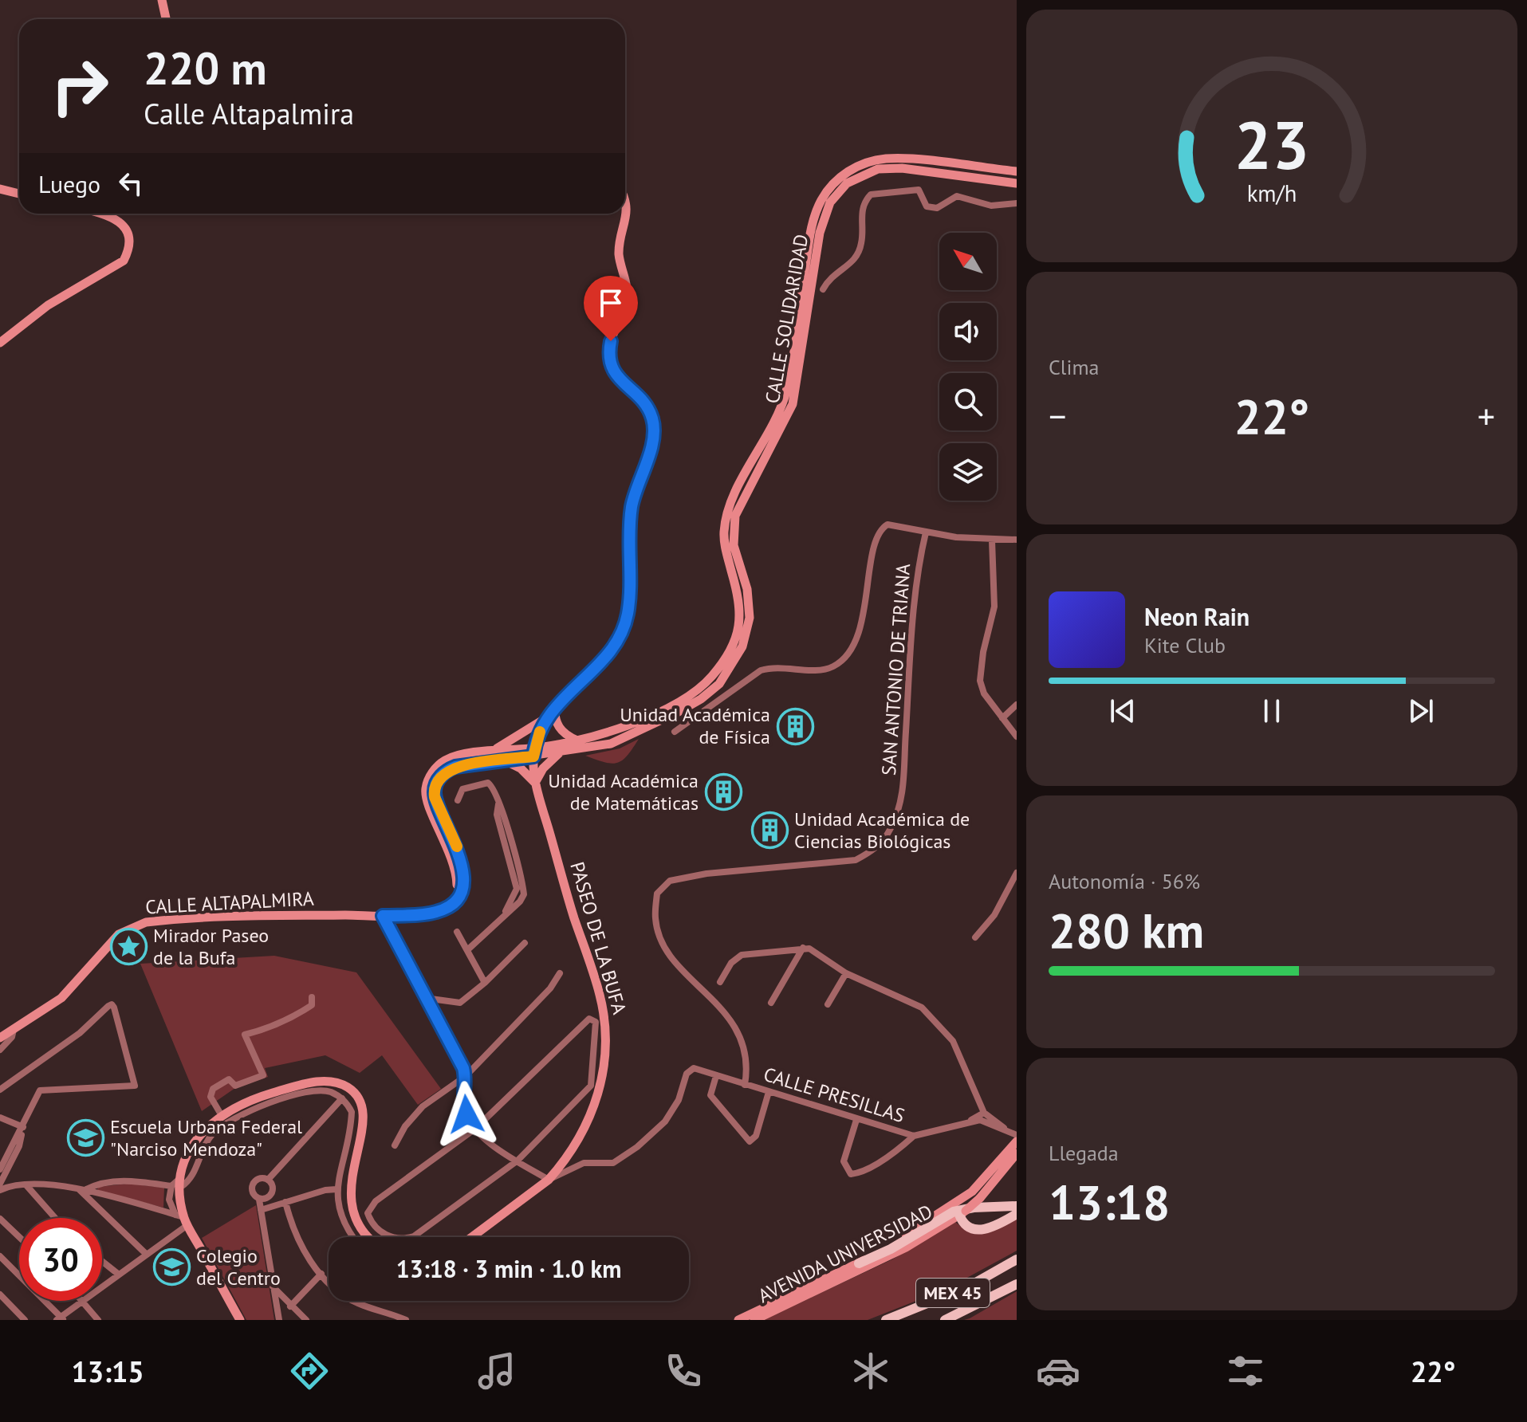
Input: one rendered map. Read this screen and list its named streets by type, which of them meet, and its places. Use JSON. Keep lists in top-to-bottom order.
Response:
{
  "streets": {
    "main road": [
      "CALLE SOLIDARIDAD",
      "CALLE ALTAPALMIRA",
      "PASEO DE LA BUFA",
      "AVENIDA UNIVERSIDAD",
      "MEX 45"
    ],
    "street": ["SAN ANTONIO DE TRIANA", "CALLE PRESILLAS"]
  },
  "crossings": [
    ["CALLE SOLIDARIDAD", "PASEO DE LA BUFA"],
    ["SAN ANTONIO DE TRIANA", "CALLE PRESILLAS"],
    ["PASEO DE LA BUFA", "CALLE PRESILLAS"]
  ],
  "places": {
    "building": ["Unidad Académica de Física", "Unidad Académica de Matemáticas", "Unidad Académica de Ciencias Biológicas"],
    "place": ["Mirador Paseo de la Bufa"],
    "school or university": ["Escuela Urbana Federal \"Narciso Mendoza\"", "Colegio del Centro"]
  },
  "north": "top left",
  "page": {
    "turn": ["220 m", "Calle Altapalmira"],
    "then": "Luego",
    "tile": [
      "Clima",
      ["Autonomía · 56%", "280 km"],
      ["Llegada", "13:18"]
    ],
    "heat": ["−", "22°", "+"],
    "song": ["Neon Rain", "Kite Club"],
    "limit": "30",
    "trip": "13:18 · 3 min · 1.0 km",
    "tabs": ["13:15", "22°"],
    "gauge": ["23", "km/h"]
  }
}
